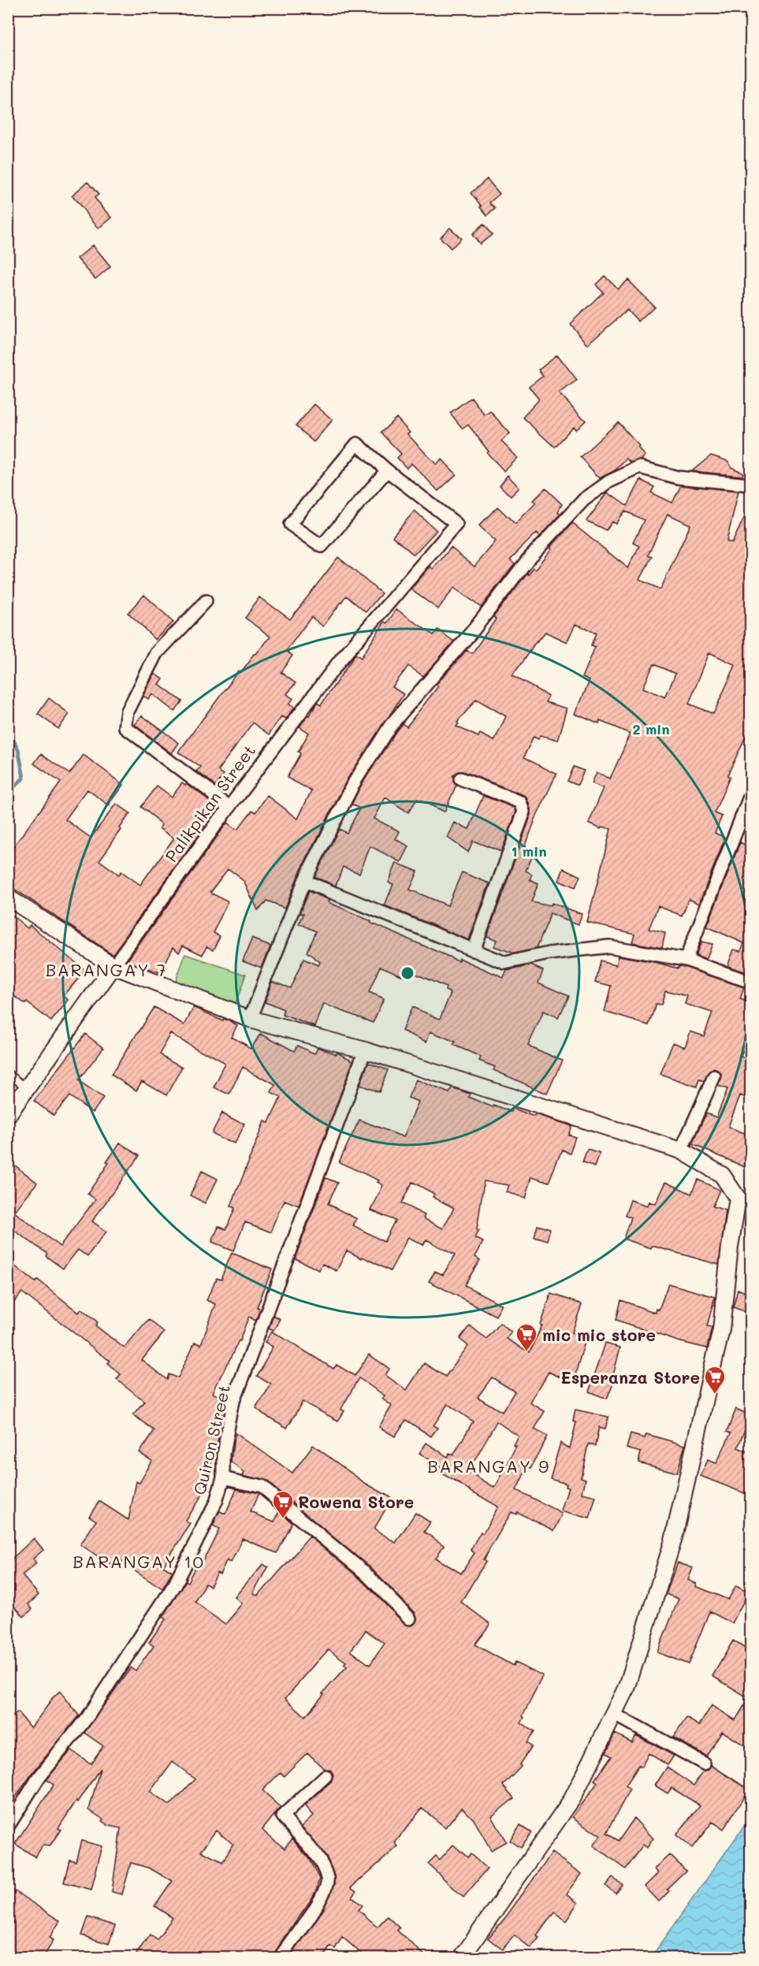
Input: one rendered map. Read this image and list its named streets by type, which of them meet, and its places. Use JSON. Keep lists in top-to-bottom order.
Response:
{
  "streets": {
    "street": ["Palikpikan Street", "Quiron Street"]
  },
  "districts": ["BARANGAY 7", "BARANGAY 9", "BARANGAY 10"],
  "places": {
    "supermarket": ["mic mic store", "Esperanza Store", "Rowena Store"]
  },
  "rings": ["2 min", "1 min"]
}
